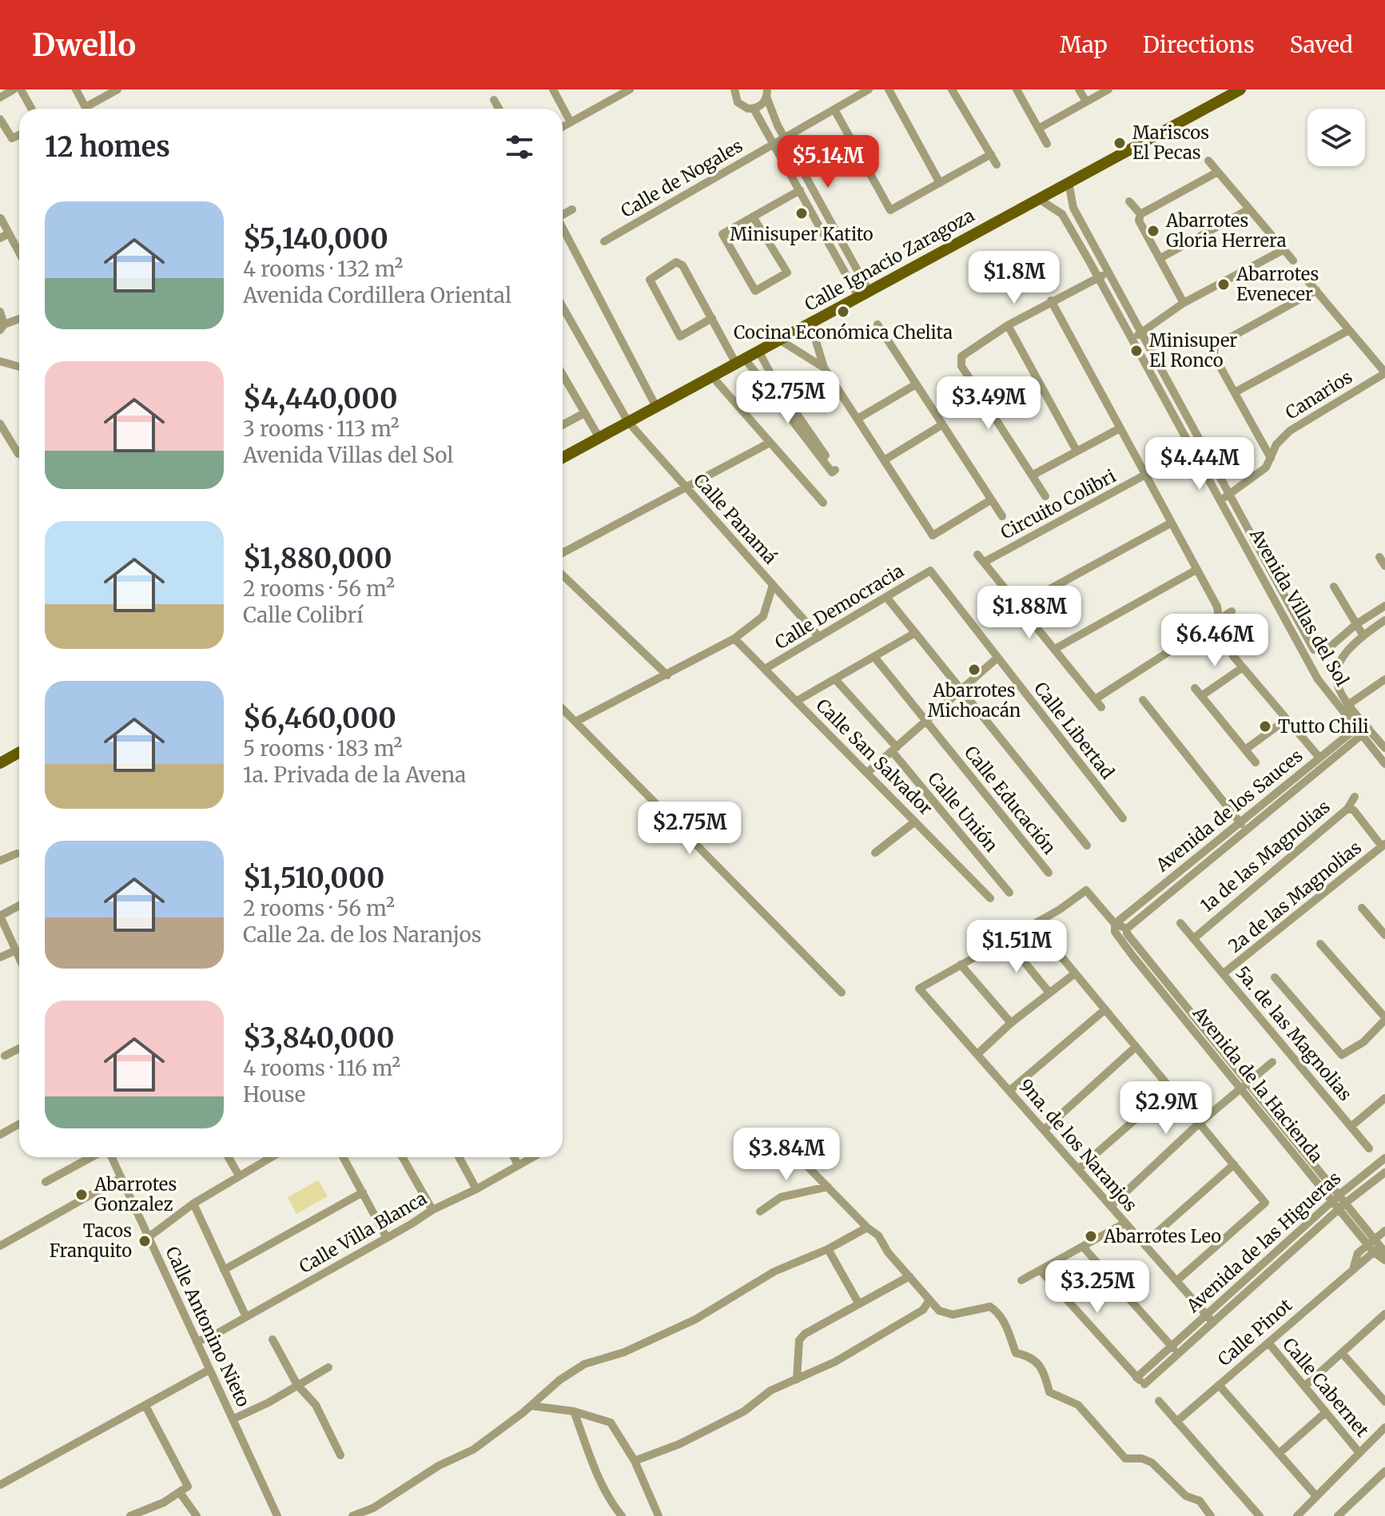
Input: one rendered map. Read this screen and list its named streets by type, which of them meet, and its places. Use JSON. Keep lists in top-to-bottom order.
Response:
{
  "streets": {
    "main road": ["Calle Ignacio Zaragoza"],
    "street": [
      "Calle de Nogales",
      "Canarios",
      "Circuito Colibri",
      "Calle Panamá",
      "Calle Democracia",
      "Avenida Villas del Sol",
      "Calle Libertad",
      "Calle San Salvador",
      "Calle Educación",
      "Avenida de los Sauces",
      "Calle Unión",
      "1a de las Magnolias",
      "2a de las Magnolias",
      "5a. de las Magnolias",
      "Avenida de la Hacienda",
      "9na. de los Naranjos",
      "Calle Villa Blanca",
      "Avenida de las Higueras",
      "Calle Antonino Nieto",
      "Calle Pinot",
      "Calle Cabernet"
    ]
  },
  "crossings": [
    ["Calle Ignacio Zaragoza", "Calle Panamá"],
    ["Calle Ignacio Zaragoza", "Avenida Villas del Sol"],
    ["Canarios", "Avenida Villas del Sol"],
    ["Circuito Colibri", "Avenida Villas del Sol"],
    ["Calle Panamá", "Calle Democracia"],
    ["Calle Democracia", "Calle Libertad"],
    ["Calle Democracia", "Calle San Salvador"],
    ["Avenida Villas del Sol", "Avenida de los Sauces"],
    ["Avenida de los Sauces", "Avenida de la Hacienda"],
    ["1a de las Magnolias", "2a de las Magnolias"],
    ["1a de las Magnolias", "5a. de las Magnolias"],
    ["2a de las Magnolias", "5a. de las Magnolias"],
    ["Avenida de la Hacienda", "Avenida de las Higueras"],
    ["Avenida de la Hacienda", "Calle Pinot"],
    ["9na. de los Naranjos", "Avenida de las Higueras"],
    ["Calle Villa Blanca", "Calle Antonino Nieto"],
    ["Calle Pinot", "Calle Cabernet"]
  ],
  "places": [
    "Mariscos El Pecas",
    "Minisuper Katito",
    "Abarrotes Gloria Herrera",
    "Abarrotes Evenecer",
    "Cocina Económica Chelita",
    "Minisuper El Ronco",
    "Abarrotes Michoacán",
    "Tutto Chili",
    "Abarrotes Gonzalez",
    "Abarrotes Leo",
    "Tacos Franquito"
  ],
  "page": {
    "header": "Dwello",
    "nav": ["Map", "Directions", "Saved"],
    "heading": "12 homes",
    "price": [
      "$5.14M",
      "$1.8M",
      "$2.75M",
      "$3.49M",
      "$4.44M",
      "$1.88M",
      "$6.46M",
      "$2.75M",
      "$1.51M",
      "$2.9M",
      "$3.84M",
      "$3.25M"
    ],
    "list": [
      {
        "name": "$5,140,000",
        "note": "4 rooms · 132 m² · Avenida Cordillera Oriental"
      },
      {
        "name": "$4,440,000",
        "note": "3 rooms · 113 m² · Avenida Villas del Sol"
      },
      {
        "name": "$1,880,000",
        "note": "2 rooms · 56 m² · Calle Colibrí"
      },
      {
        "name": "$6,460,000",
        "note": "5 rooms · 183 m² · 1a. Privada de la Avena"
      },
      {
        "name": "$1,510,000",
        "note": "2 rooms · 56 m² · Calle 2a. de los Naranjos"
      },
      {
        "name": "$3,840,000",
        "note": "4 rooms · 116 m² · House"
      }
    ]
  }
}
